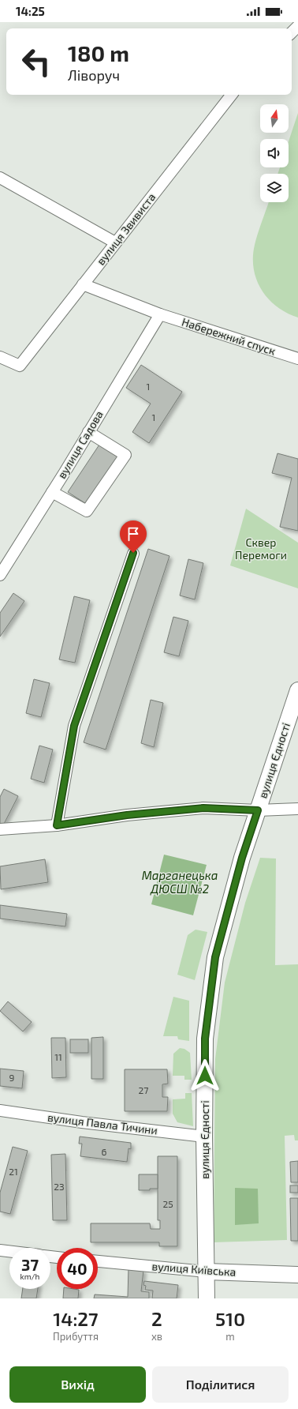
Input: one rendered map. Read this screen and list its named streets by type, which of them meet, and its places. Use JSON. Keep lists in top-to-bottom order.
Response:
{
  "streets": {
    "street": [
      "вулиця Звивиста",
      "Набережний спуск",
      "вулиця Садова",
      "вулиця Єдності",
      "вулиця Павла Тичини",
      "вулиця Київська"
    ]
  },
  "crossings": [
    ["вулиця Звивиста", "Набережний спуск"],
    ["Набережний спуск", "вулиця Садова"],
    ["вулиця Єдності", "вулиця Павла Тичини"],
    ["вулиця Єдності", "вулиця Київська"]
  ],
  "water": ["Марганецька ДЮСШ №2"],
  "parks": ["Сквер Перемоги"],
  "house_numbers": [
    "1",
    "1",
    "11",
    "9",
    "27",
    "6",
    "21",
    "23",
    "25"
  ],
  "north": "top",
  "page": {
    "status": "14:25",
    "turn": ["180 m", "Ліворуч"],
    "speed": "37 km/h",
    "limit": "40",
    "eta": [
      "14:27",
      "Прибуття",
      "2",
      "хв",
      "510",
      "m"
    ],
    "buttons": ["Вихід", "Поділитися"]
  }
}
